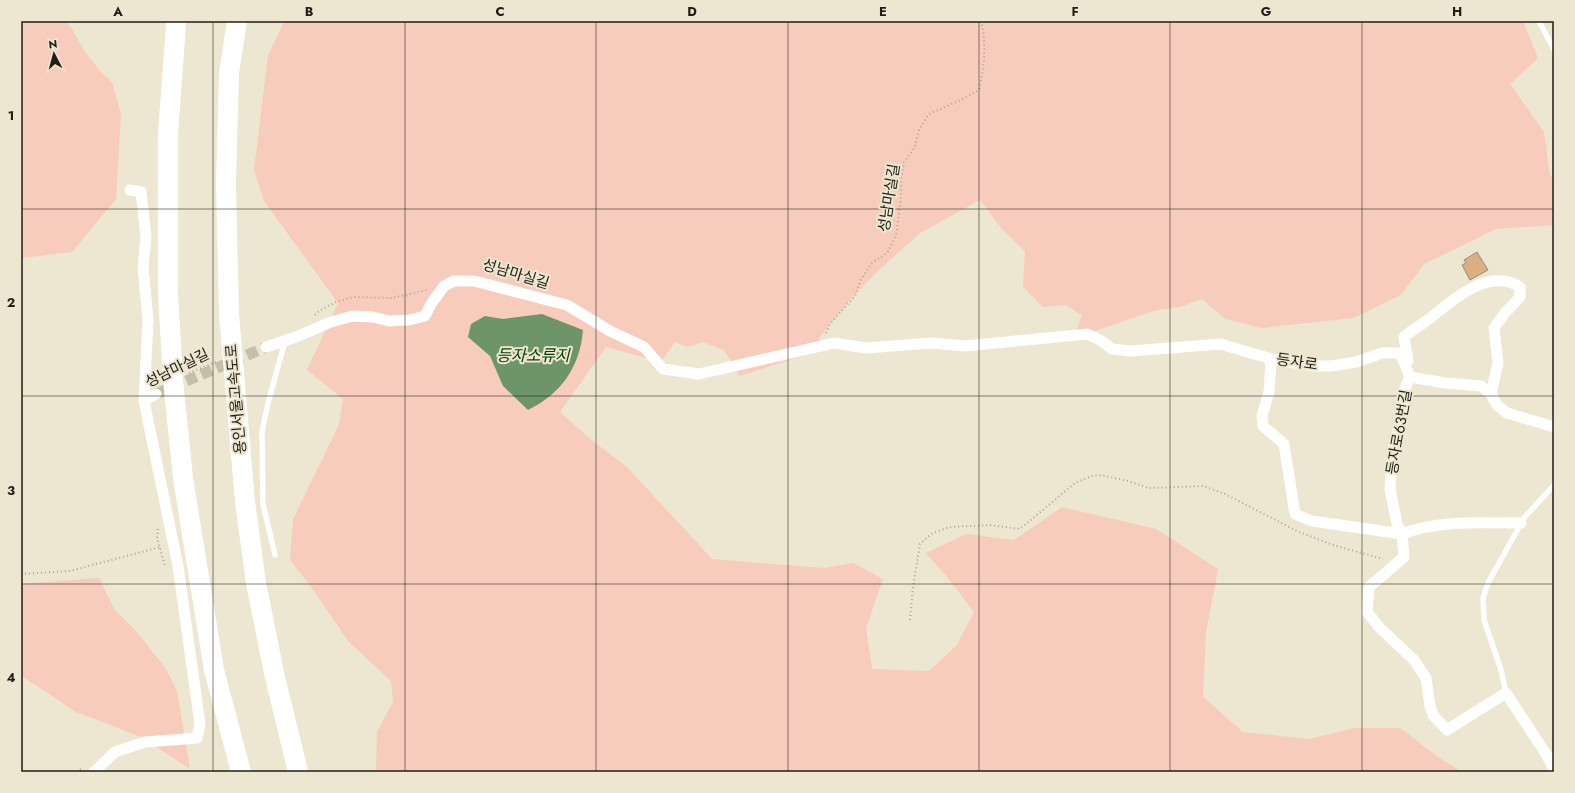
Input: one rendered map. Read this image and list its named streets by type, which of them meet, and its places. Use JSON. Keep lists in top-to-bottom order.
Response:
{
  "streets": {
    "highway": ["용인서울고속도로"],
    "street": ["등자로", "등자로63번길"],
    "path": ["성남마실길"]
  },
  "crossings": [
    ["등자로", "등자로63번길"]
  ],
  "water": ["등자소류지"],
  "north": "top",
  "grid": {
    "columns": [
      "A",
      "B",
      "C",
      "D",
      "E",
      "F",
      "G",
      "H"
    ],
    "rows": [
      "1",
      "2",
      "3",
      "4"
    ]
  }
}
